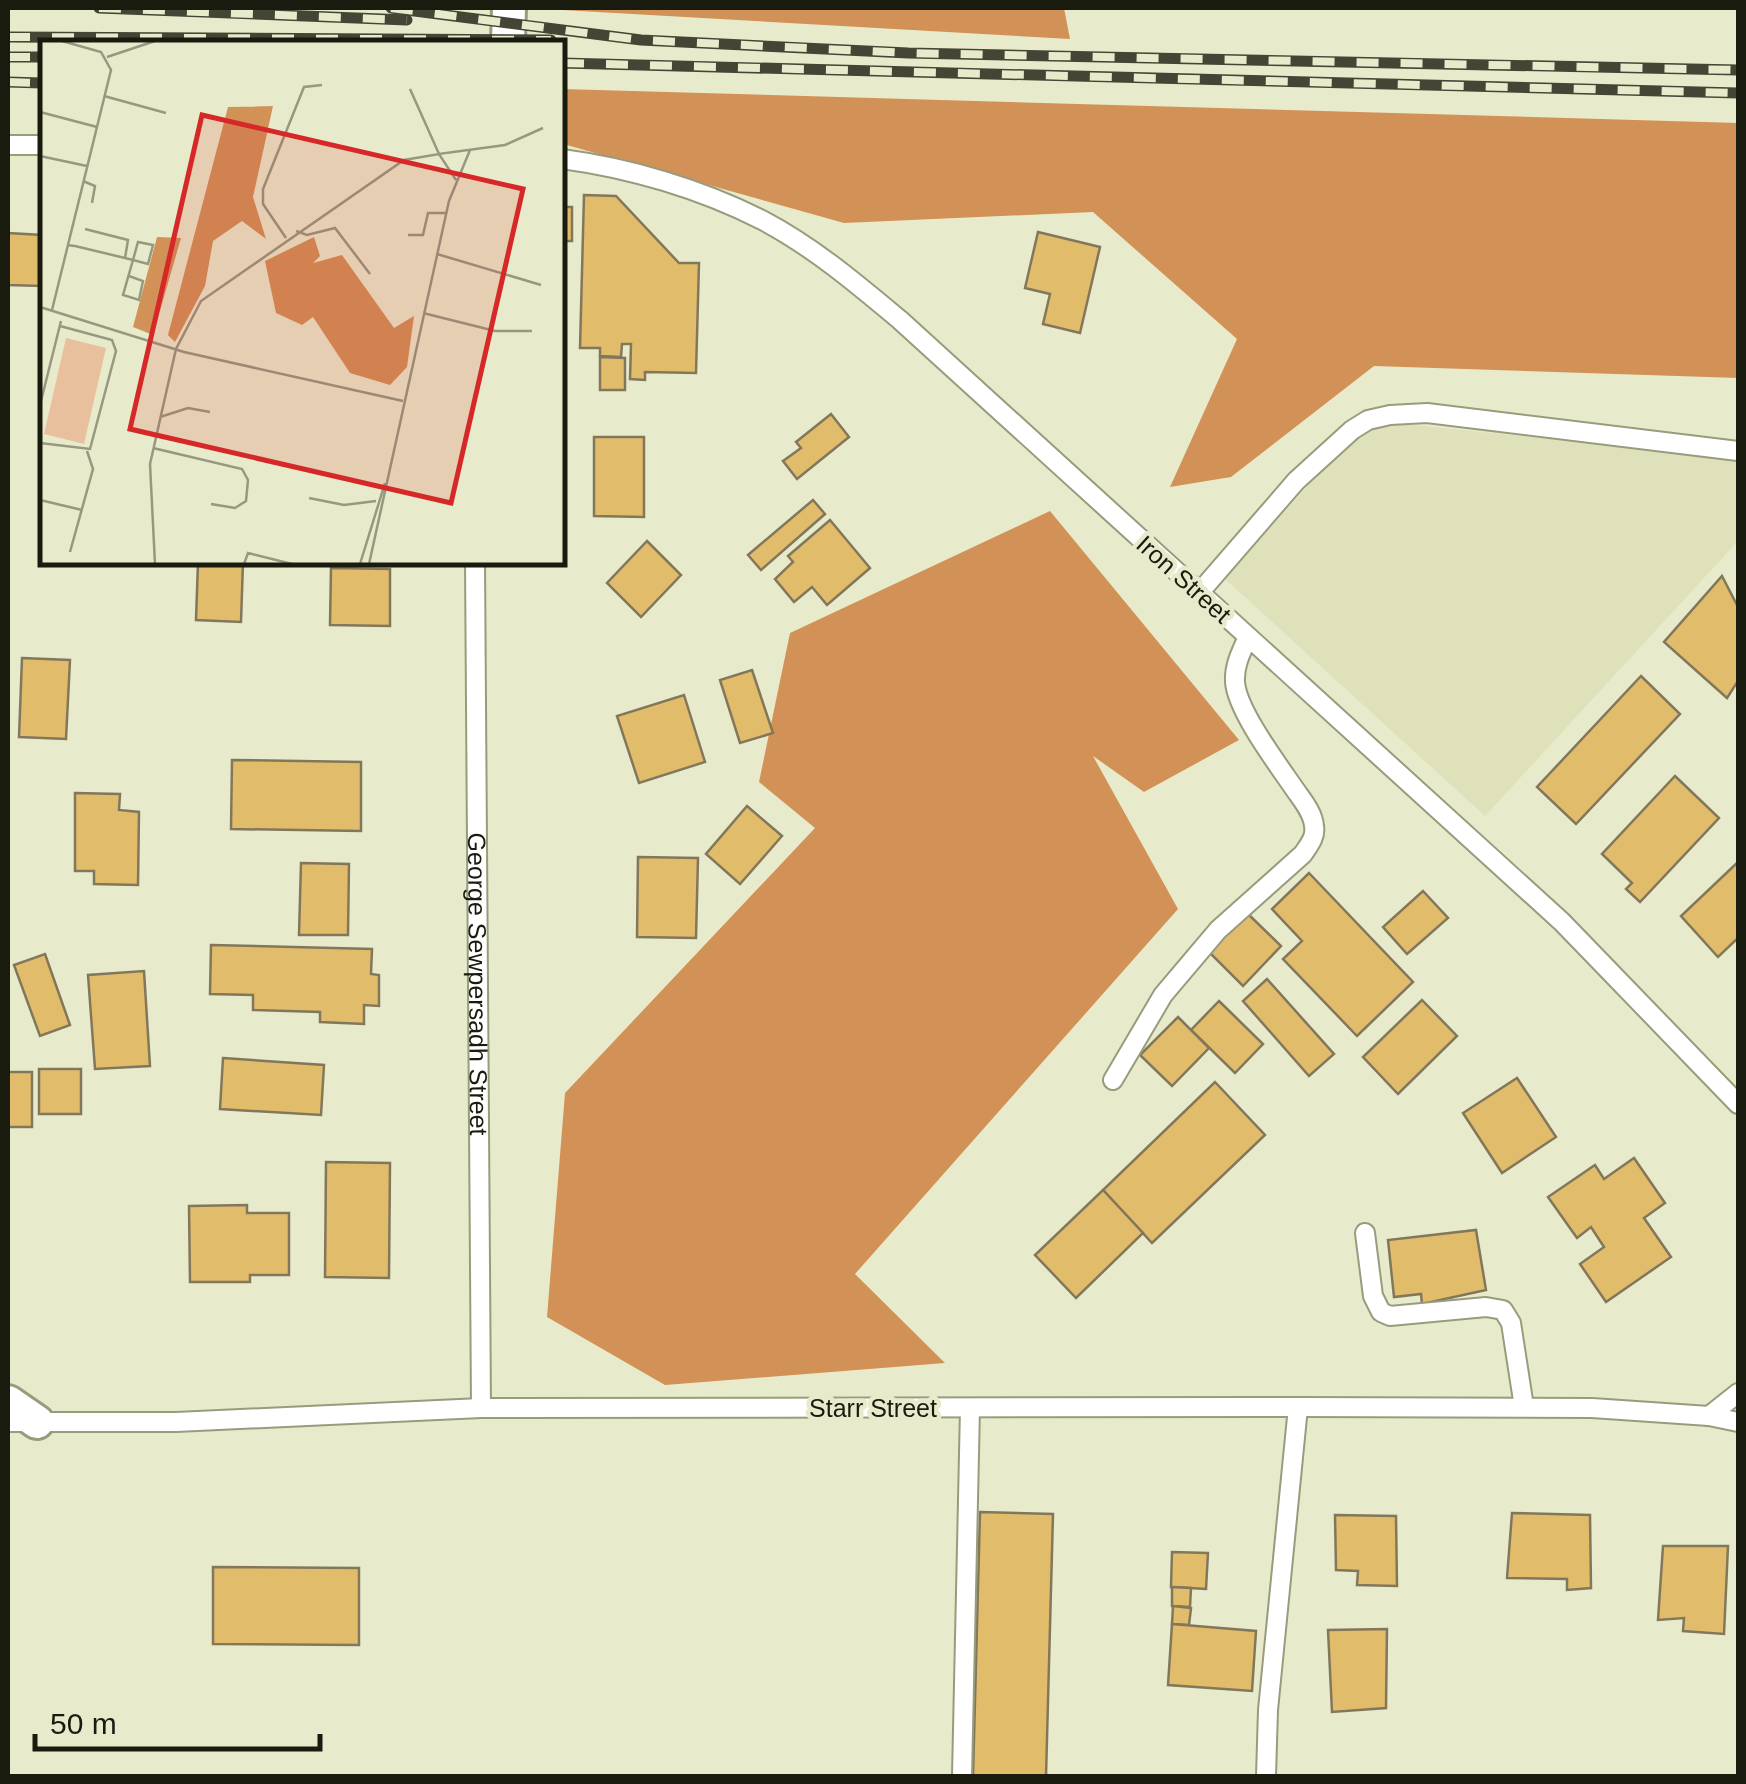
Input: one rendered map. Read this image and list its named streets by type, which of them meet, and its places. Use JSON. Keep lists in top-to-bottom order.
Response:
{
  "streets": {
    "lane": ["Iron Street", "George Sewpersadh Street", "Starr Street"]
  },
  "crossings": [
    ["George Sewpersadh Street", "Starr Street"]
  ],
  "scale_bar": "50 m"
}
